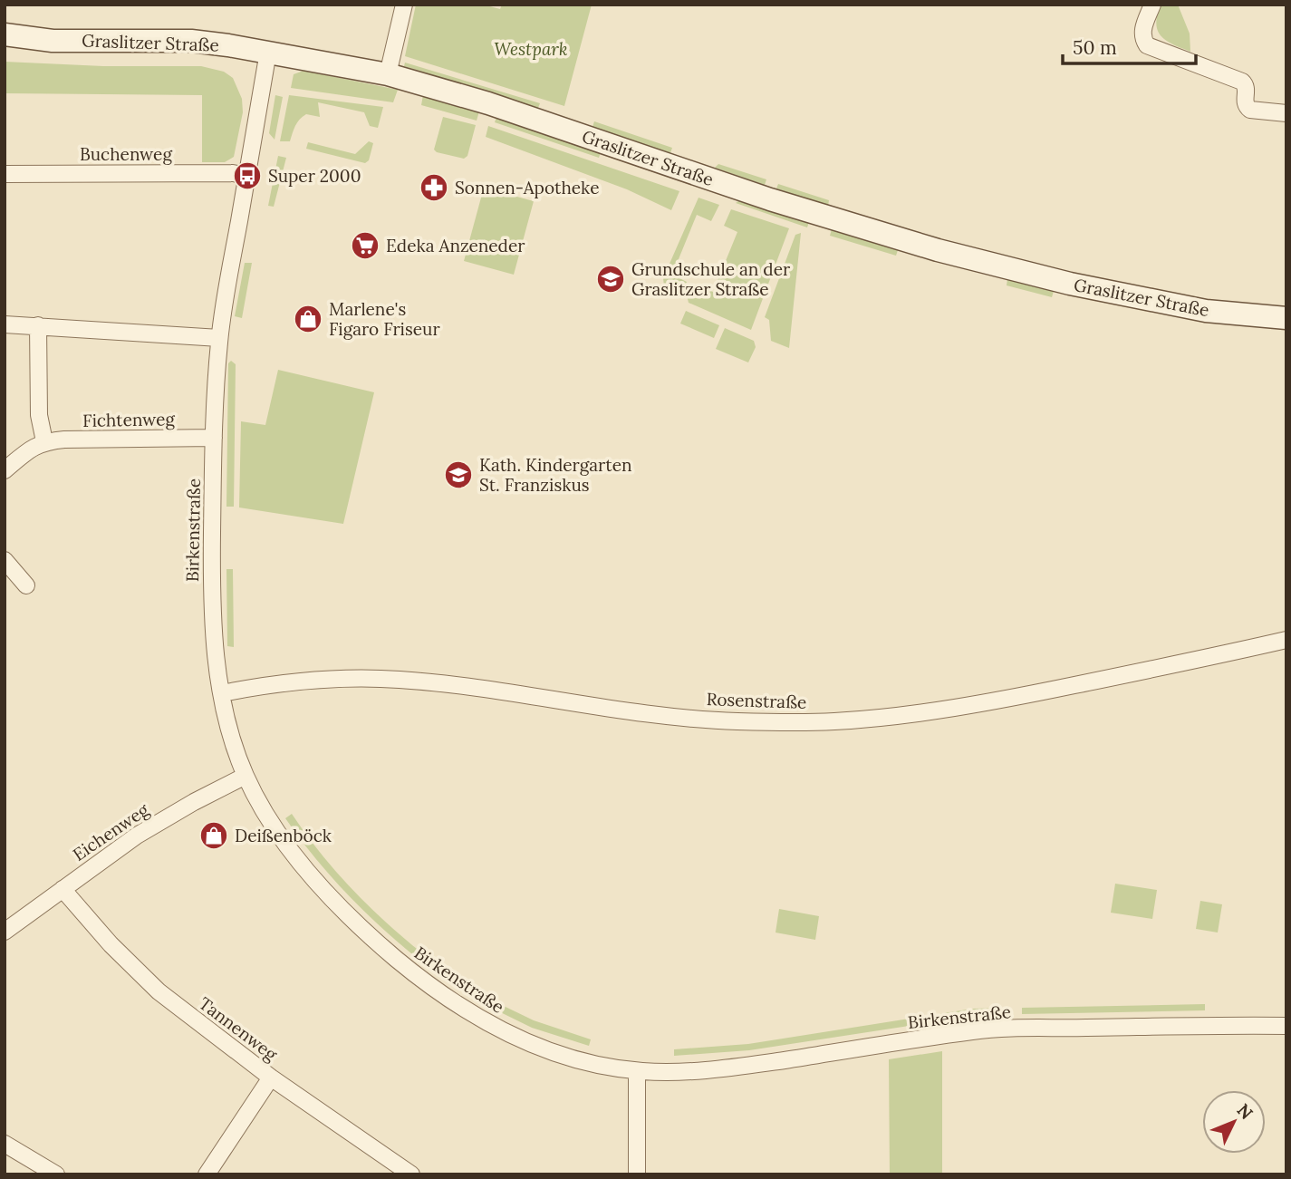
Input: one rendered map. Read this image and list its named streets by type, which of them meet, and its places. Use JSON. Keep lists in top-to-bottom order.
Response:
{
  "streets": {
    "street": [
      "Graslitzer Straße",
      "Buchenweg",
      "Fichtenweg",
      "Birkenstraße",
      "Rosenstraße",
      "Eichenweg",
      "Tannenweg"
    ]
  },
  "crossings": [
    ["Graslitzer Straße", "Birkenstraße"],
    ["Buchenweg", "Birkenstraße"],
    ["Fichtenweg", "Birkenstraße"],
    ["Birkenstraße", "Rosenstraße"],
    ["Birkenstraße", "Eichenweg"],
    ["Eichenweg", "Tannenweg"]
  ],
  "parks": ["Westpark"],
  "places": {
    "bus stop": ["Super 2000"],
    "pharmacy": ["Sonnen-Apotheke"],
    "supermarket": ["Edeka Anzeneder"],
    "school or university": ["Grundschule an der Graslitzer Straße", "Kath. Kindergarten St. Franziskus"],
    "shop": ["Marlene's Figaro Friseur", "Deißenböck"]
  },
  "scale_bar": "50 m",
  "north": "top right"
}
